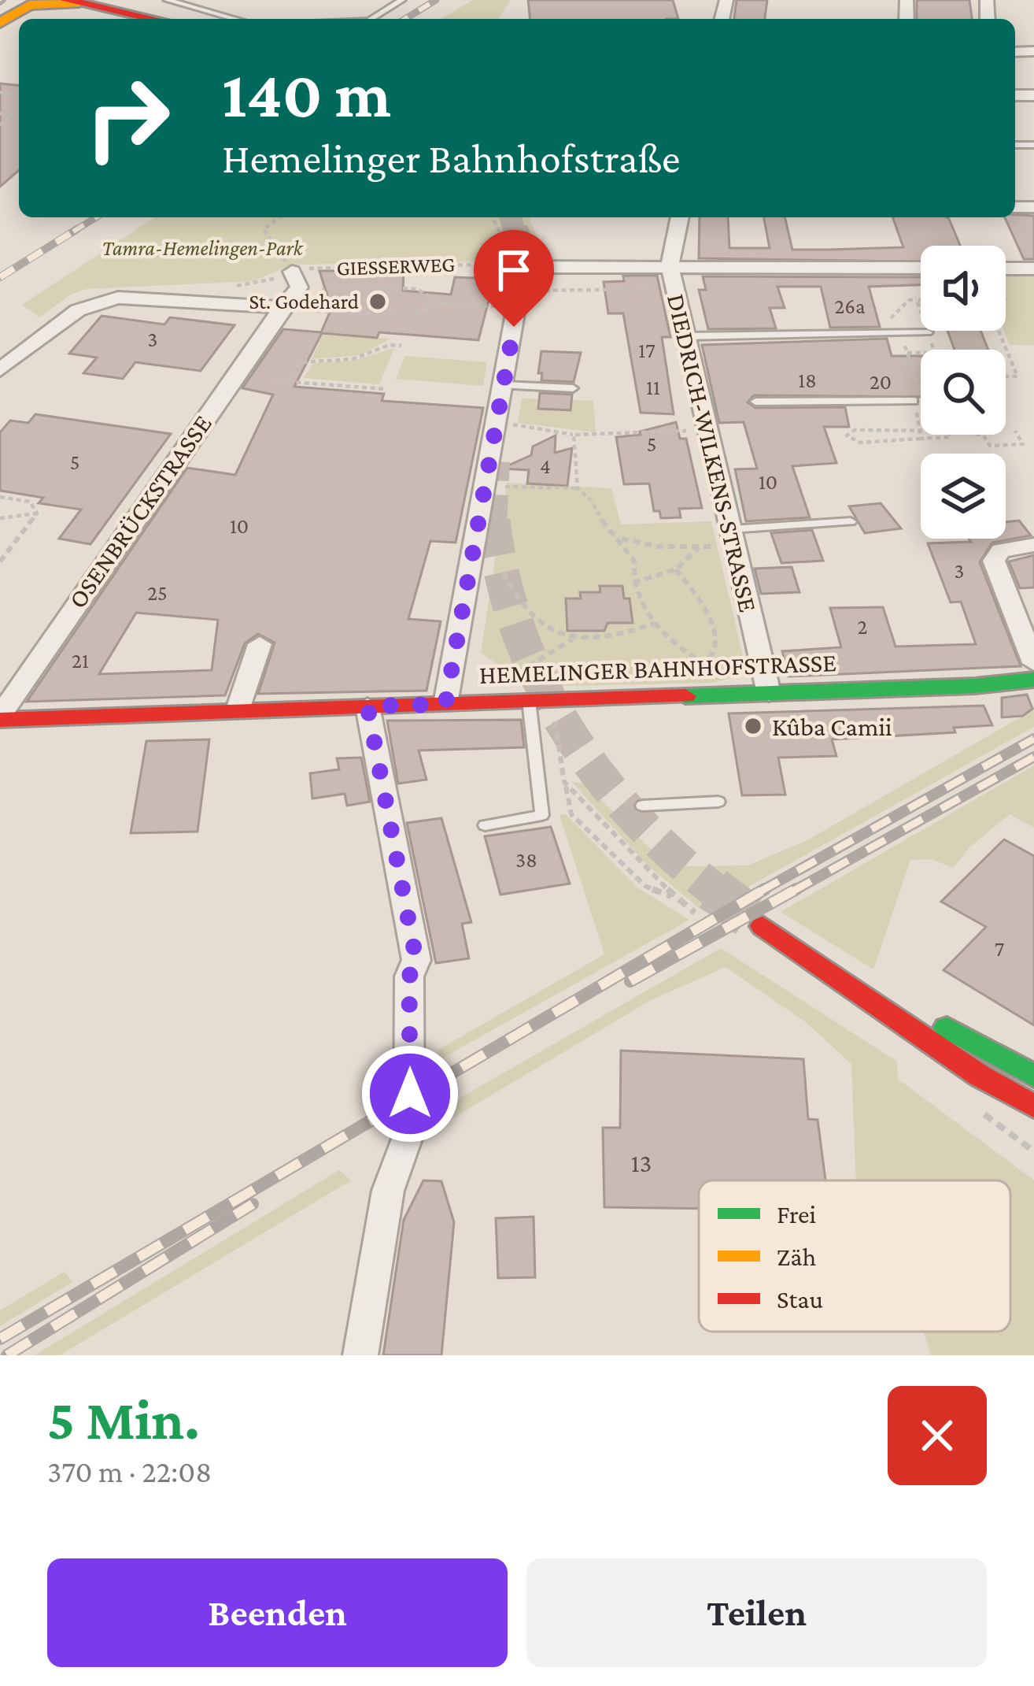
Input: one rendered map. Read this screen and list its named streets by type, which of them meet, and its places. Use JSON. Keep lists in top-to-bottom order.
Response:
{
  "streets": {
    "main road": ["HEMELINGER BAHNHOFSTRASSE"],
    "street": ["DIEDRICH-WILKENS-STRASSE", "OSENBRÜCKSTRASSE"],
    "path": ["GIESSERWEG"]
  },
  "crossings": [
    ["GIESSERWEG", "OSENBRÜCKSTRASSE"],
    ["DIEDRICH-WILKENS-STRASSE", "HEMELINGER BAHNHOFSTRASSE"],
    ["OSENBRÜCKSTRASSE", "HEMELINGER BAHNHOFSTRASSE"]
  ],
  "parks": ["Tamra-Hemelingen-Park"],
  "places": ["St. Godehard", "Kûba Camii"],
  "house_numbers": [
    "26a",
    "3",
    "17",
    "18",
    "20",
    "11",
    "5",
    "5",
    "4",
    "10",
    "10",
    "3",
    "25",
    "2",
    "21",
    "38",
    "7",
    "13"
  ],
  "legend": ["Frei", "Zäh", "Stau"],
  "page": {
    "turn": ["140 m", "Hemelinger Bahnhofstraße"],
    "heading": ["5 Min.", "370 m · 22:08"],
    "buttons": ["Beenden", "Teilen"]
  }
}
